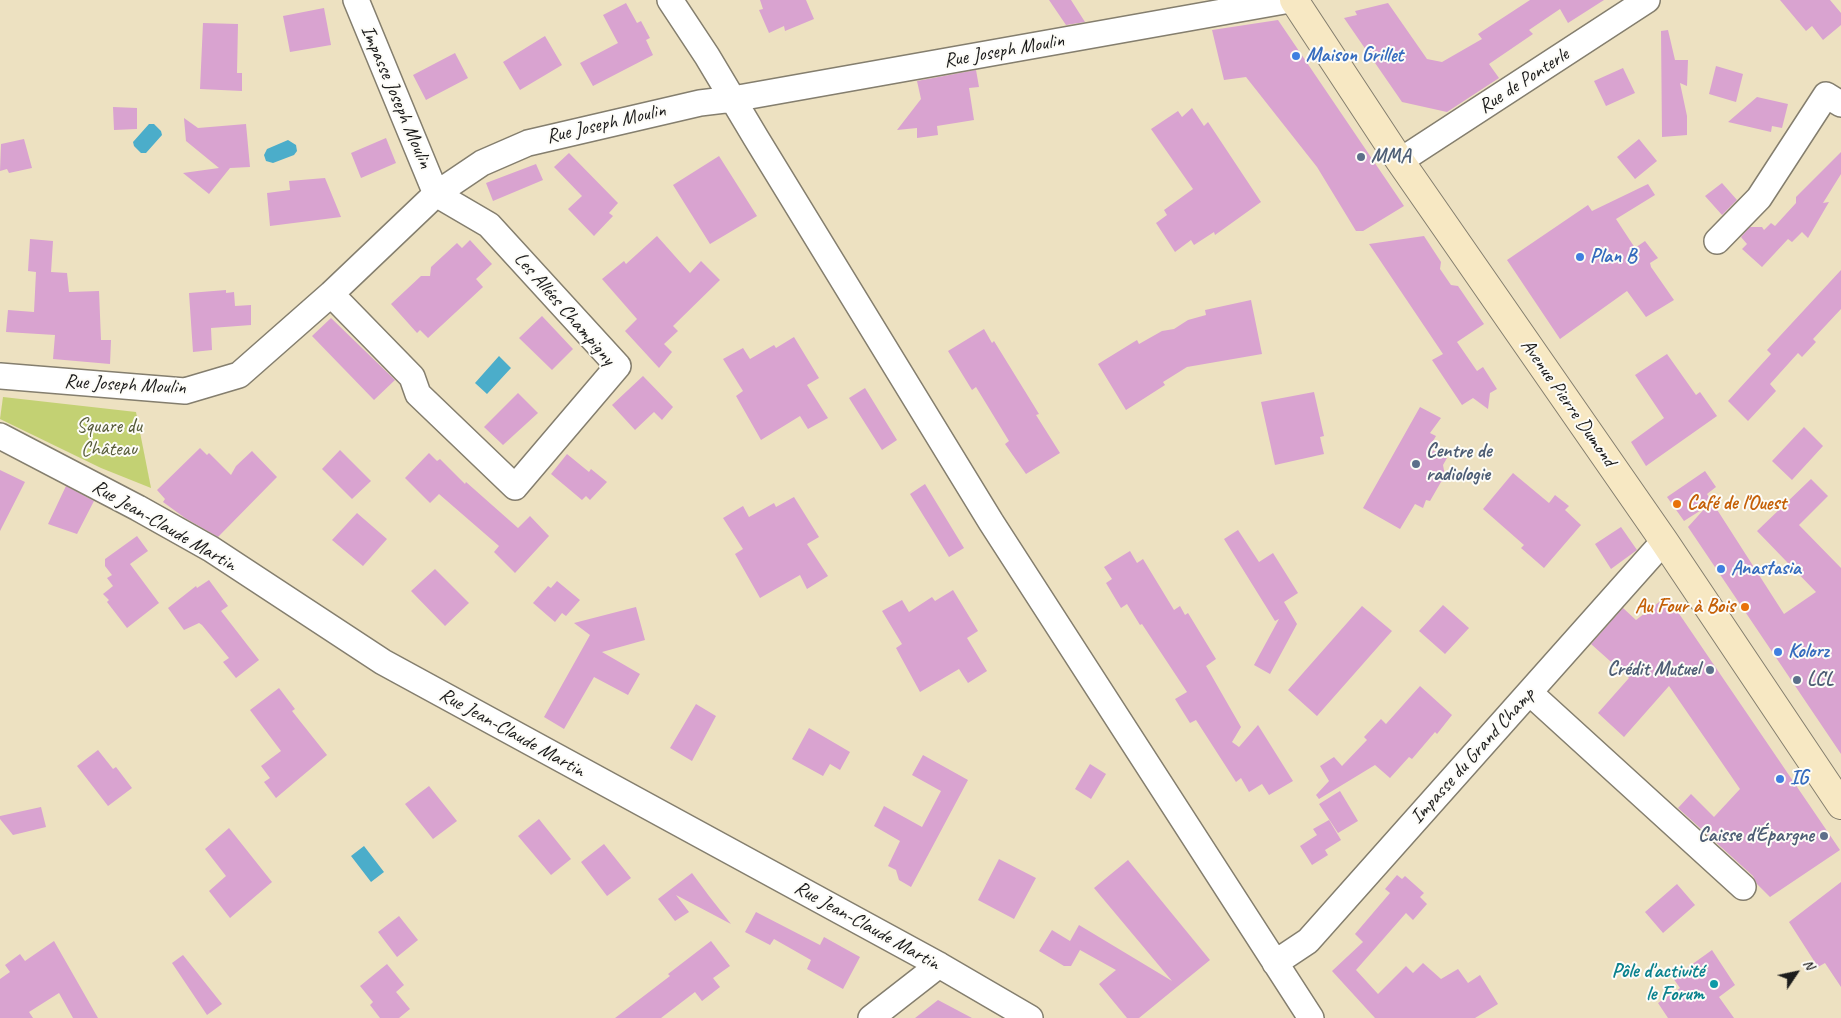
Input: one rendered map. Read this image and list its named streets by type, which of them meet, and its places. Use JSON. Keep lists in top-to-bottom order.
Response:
{
  "streets": {
    "main road": ["Avenue Pierre Dumond"],
    "street": [
      "Rue Joseph Moulin",
      "Rue de Ponterle",
      "Impasse Joseph Moulin",
      "Les Allées Champigny",
      "Rue Jean-Claude Martin",
      "Impasse du Grand Champ"
    ]
  },
  "crossings": [
    ["Rue Joseph Moulin", "Impasse Joseph Moulin"],
    ["Rue Joseph Moulin", "Les Allées Champigny"],
    ["Rue de Ponterle", "Avenue Pierre Dumond"],
    ["Impasse Joseph Moulin", "Les Allées Champigny"],
    ["Avenue Pierre Dumond", "Impasse du Grand Champ"]
  ],
  "parks": ["Square du Château"],
  "places": [
    "Maison Grillet",
    "MMA",
    "Plan B",
    "Centre de radiologie",
    "Café de l'Ouest",
    "Anastasia",
    "Au Four à Bois",
    "Kolorz",
    "Crédit Mutuel",
    "LCL",
    "IG",
    "Caisse d'Épargne",
    "Pôle d'activité le Forum"
  ],
  "north": "top right"
}
